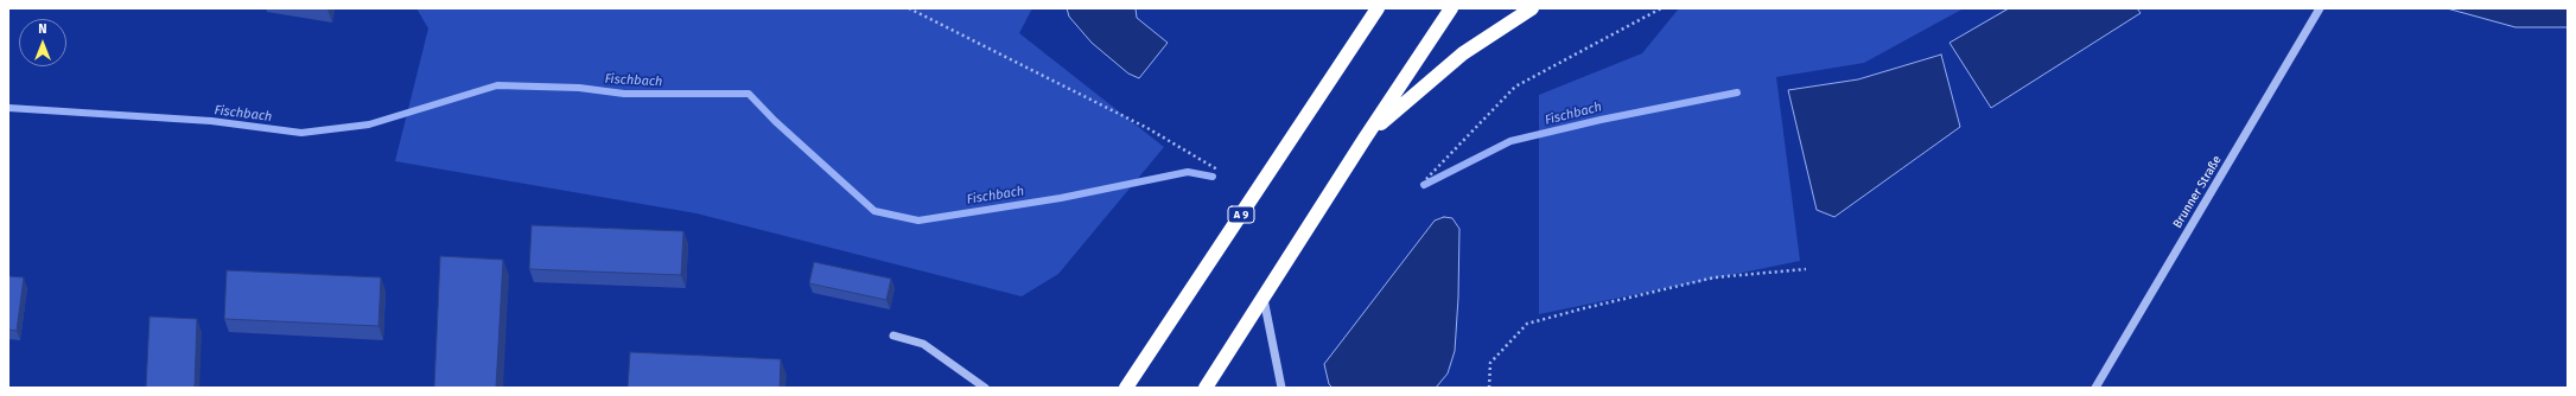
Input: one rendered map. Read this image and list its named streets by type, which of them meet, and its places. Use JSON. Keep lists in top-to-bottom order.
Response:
{
  "streets": {
    "highway": ["A 9"],
    "street": ["Brunner Straße"]
  },
  "water": ["Fischbach"],
  "north": "top"
}
